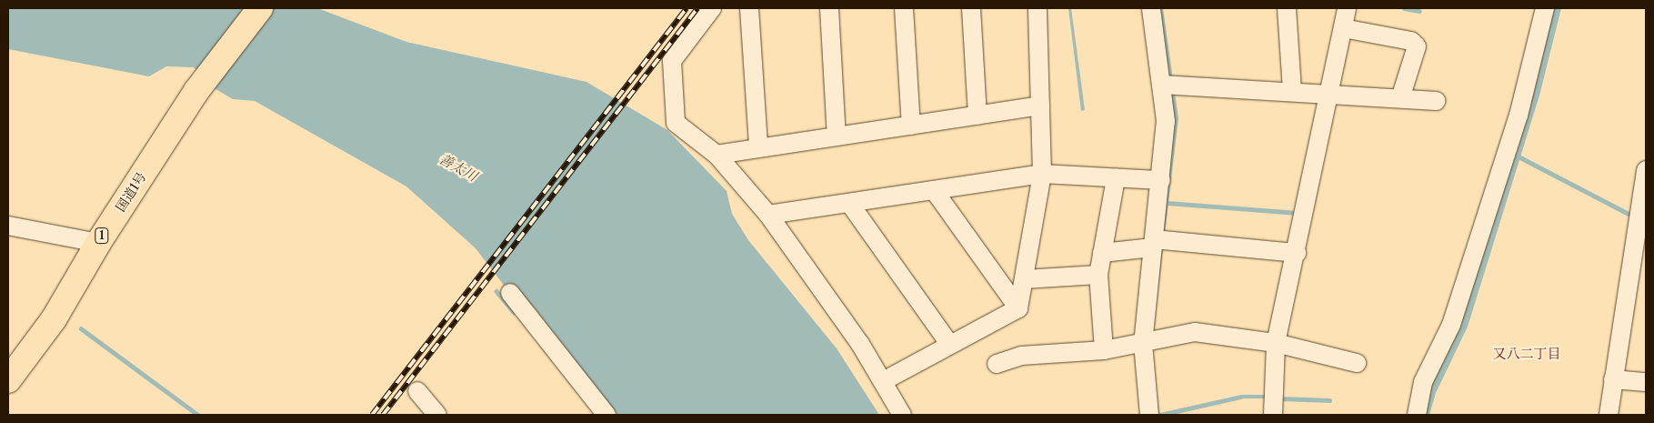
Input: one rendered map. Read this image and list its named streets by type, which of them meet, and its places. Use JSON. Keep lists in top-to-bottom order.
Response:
{
  "streets": {
    "highway": ["国道1号", "1"]
  },
  "districts": ["又八二丁目"],
  "water": ["善太川"]
}
